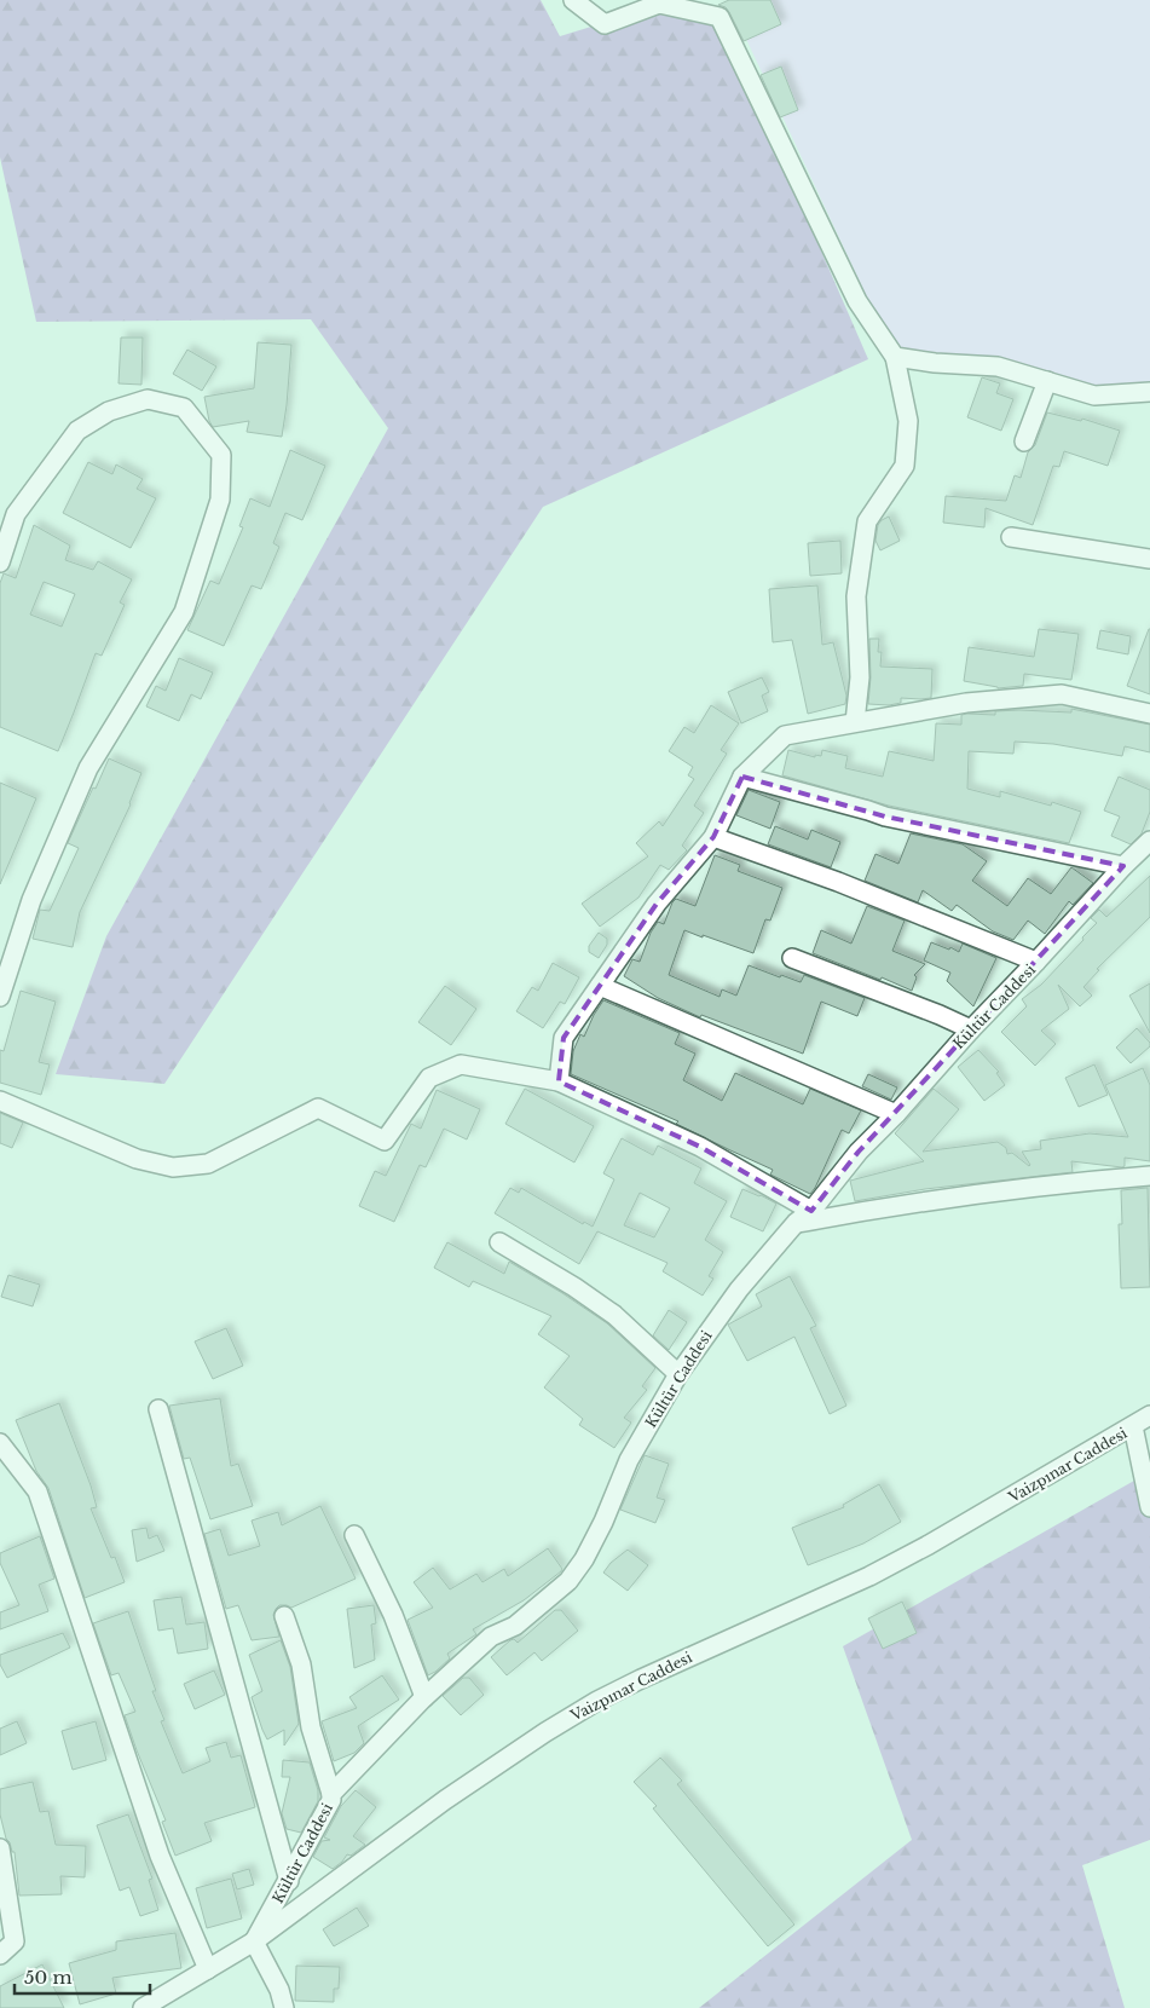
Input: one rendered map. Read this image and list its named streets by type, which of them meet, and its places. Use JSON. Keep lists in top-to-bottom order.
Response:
{
  "streets": {
    "street": ["Kültür Caddesi", "Vaizpınar Caddesi"]
  },
  "crossings": [
    ["Kültür Caddesi", "Vaizpınar Caddesi"]
  ],
  "scale_bar": "50 m"
}
